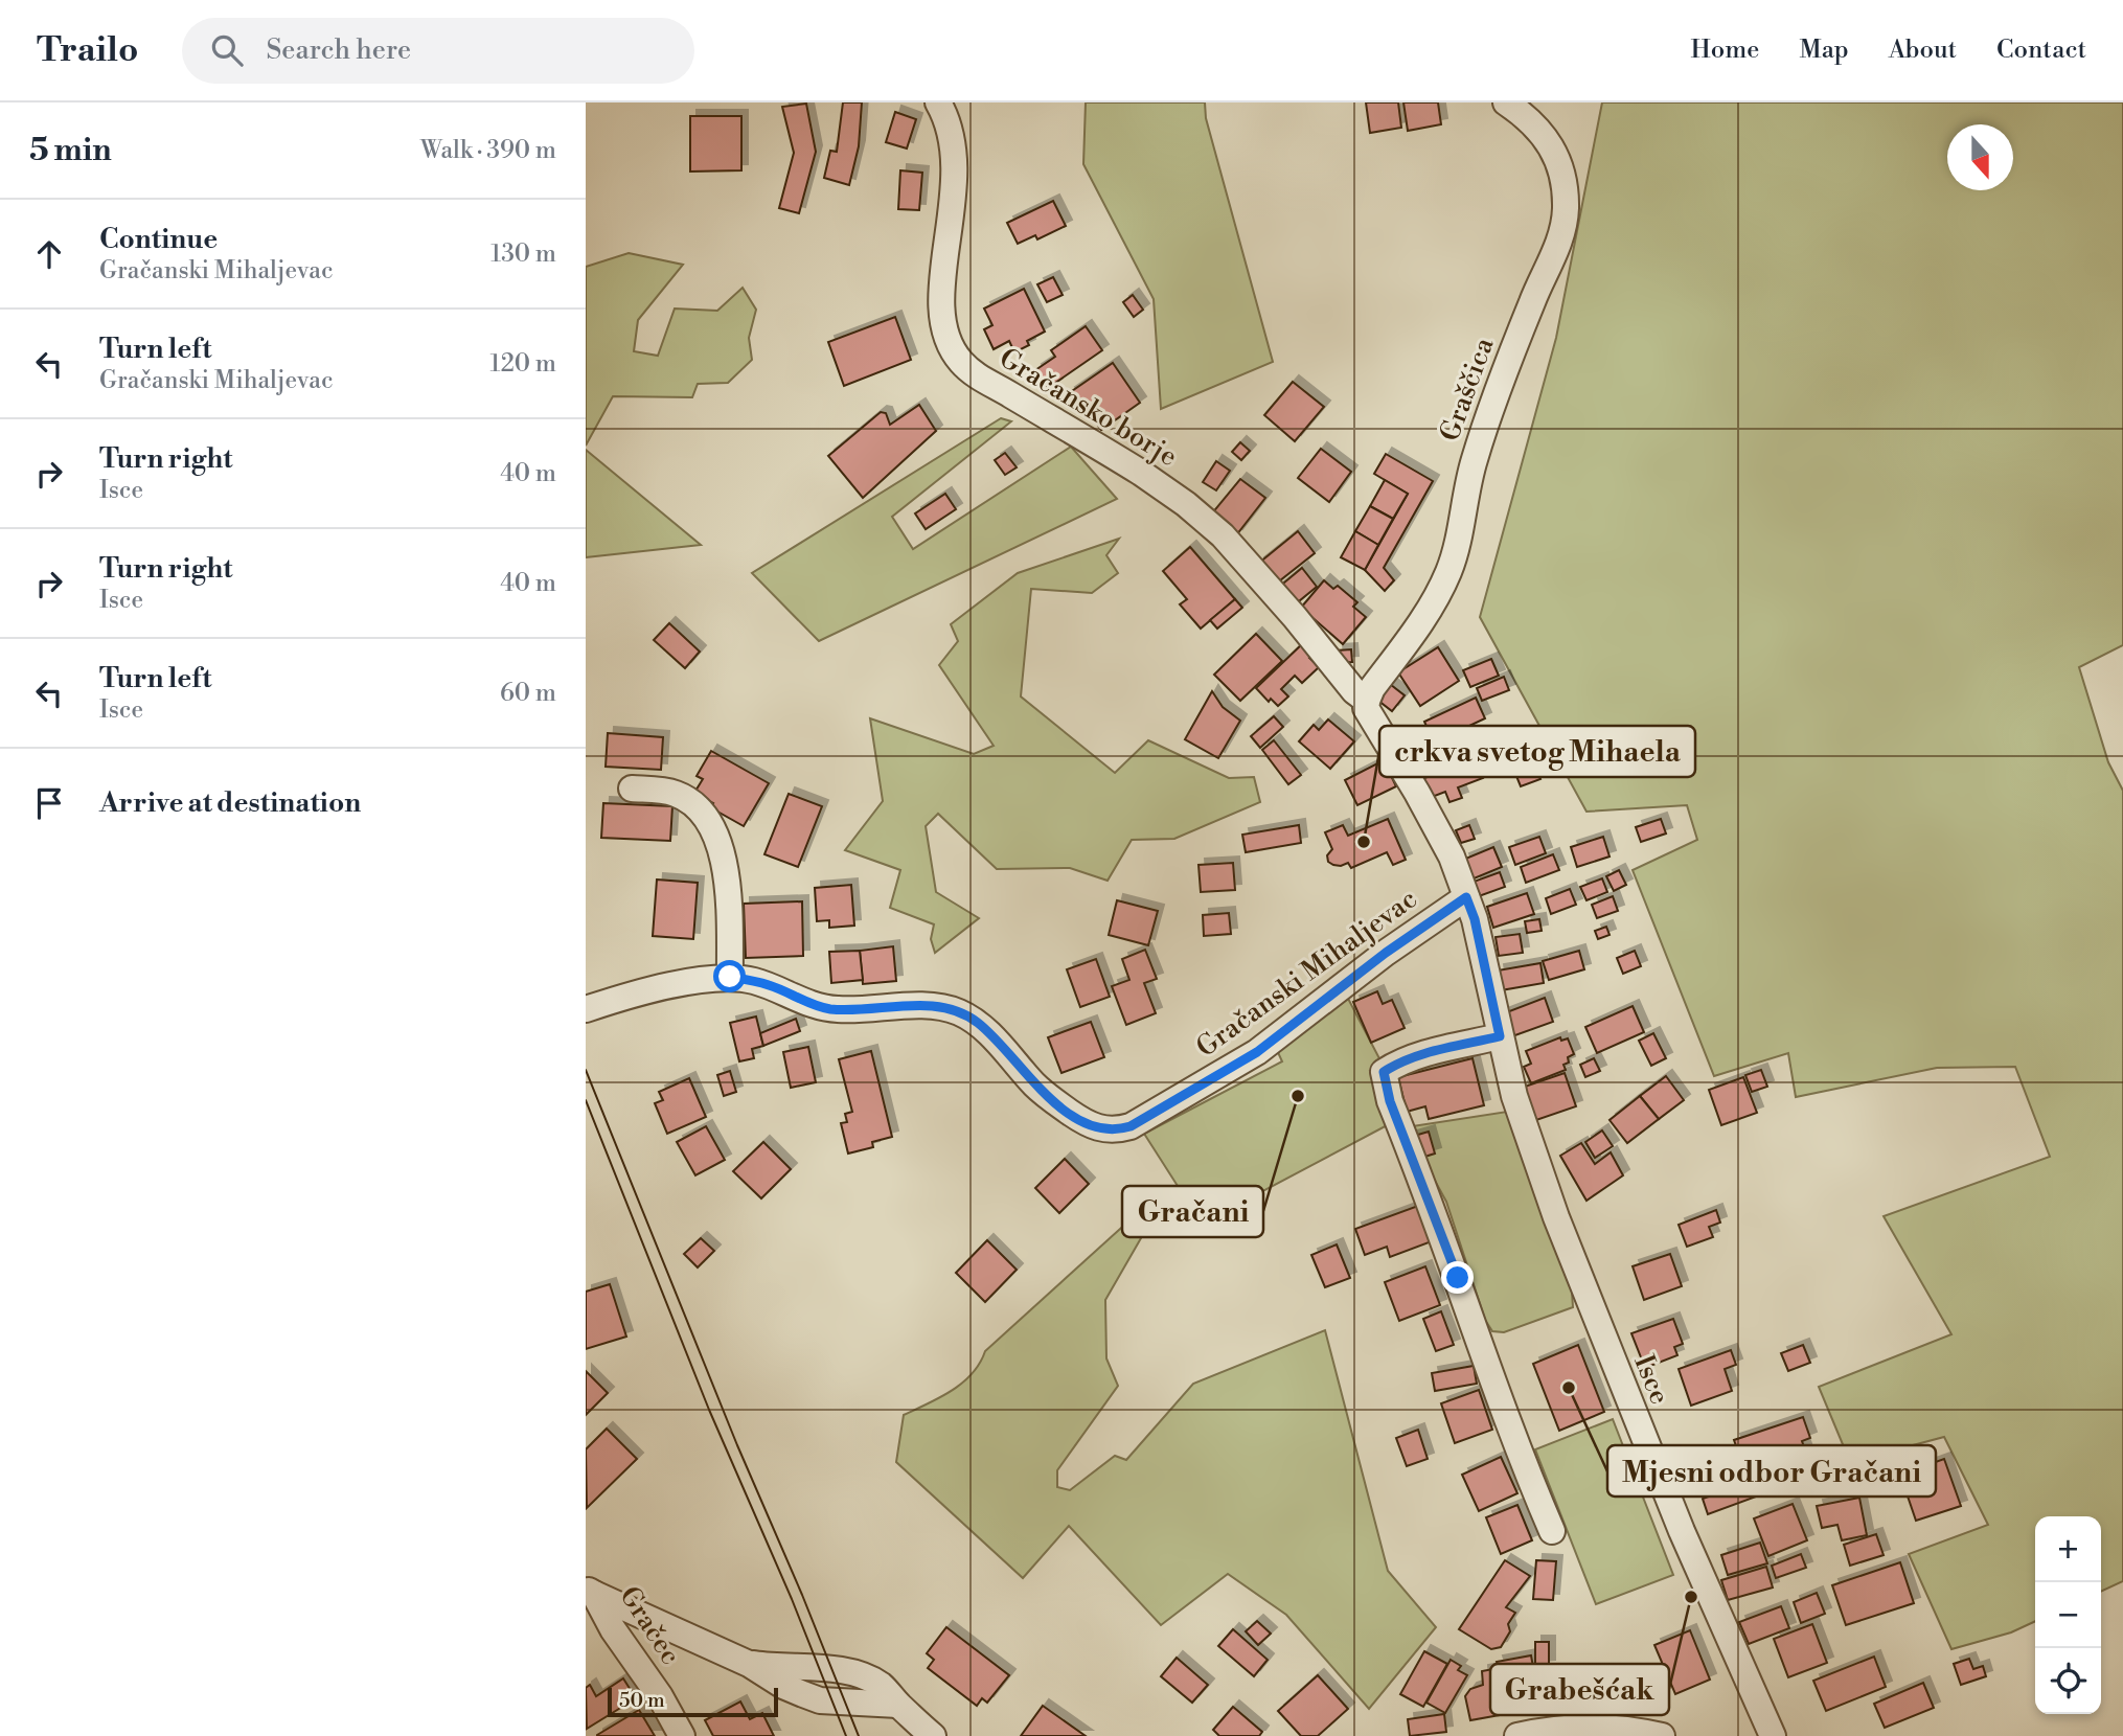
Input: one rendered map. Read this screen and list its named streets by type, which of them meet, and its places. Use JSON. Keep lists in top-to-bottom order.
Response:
{
  "streets": {
    "street": [
      "Graščica",
      "Gračansko borje",
      "Gračanski Mihaljevac",
      "Isce",
      "Gračec"
    ]
  },
  "crossings": [
    ["Graščica", "Gračansko borje"],
    ["Graščica", "Isce"],
    ["Gračansko borje", "Isce"],
    ["Gračanski Mihaljevac", "Isce"]
  ],
  "places": [
    "crkva svetog Mihaela",
    "Gračani",
    "Mjesni odbor Gračani",
    "Grabešćak"
  ],
  "scale_bar": "50 m",
  "north": "bottom",
  "page": {
    "header": "Trailo",
    "search": "Search here",
    "nav": [
      "Home",
      "Map",
      "About",
      "Contact"
    ],
    "heading": ["5 min", "Walk · 390 m"],
    "list": [
      ["Continue", "Gračanski Mihaljevac", "130 m"],
      ["Turn left", "Gračanski Mihaljevac", "120 m"],
      ["Turn right", "Isce", "40 m"],
      ["Turn right", "Isce", "40 m"],
      ["Turn left", "Isce", "60 m"],
      "Arrive at destination"
    ],
    "map_buttons": ["+", "−"],
    "scale": "50 m"
  }
}
